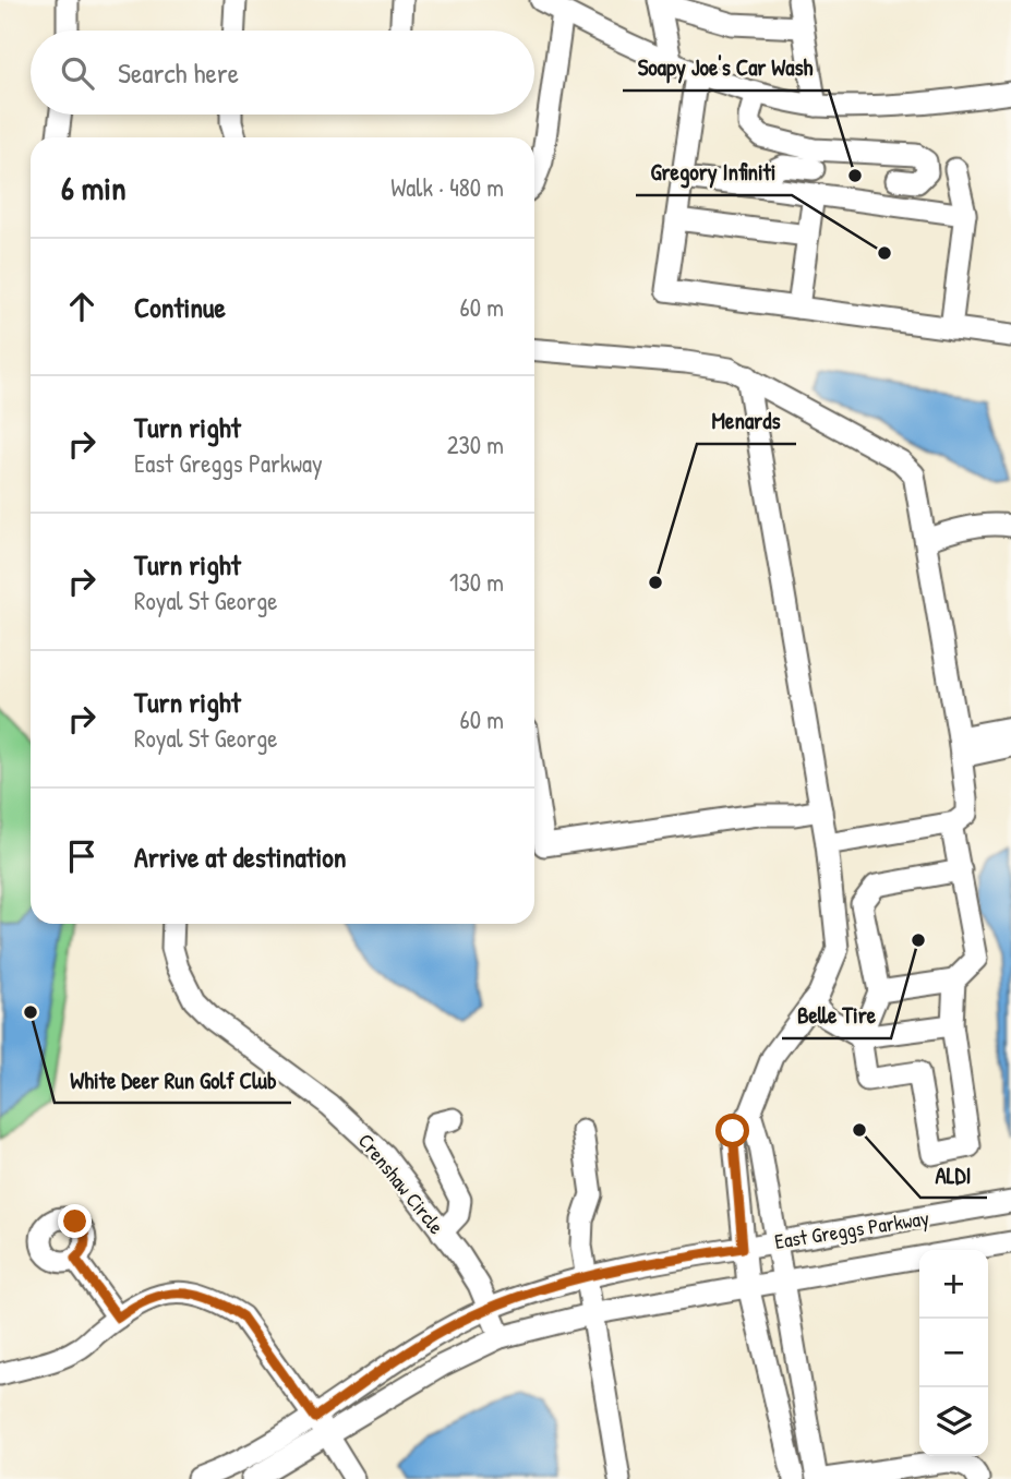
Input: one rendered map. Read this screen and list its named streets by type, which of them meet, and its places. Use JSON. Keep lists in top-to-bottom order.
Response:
{
  "streets": {
    "street": ["Crenshaw Circle", "East Greggs Parkway"]
  },
  "crossings": [
    ["Crenshaw Circle", "East Greggs Parkway"]
  ],
  "places": [
    "Soapy Joe's Car Wash",
    "Gregory Infiniti",
    "Menards",
    "Belle Tire",
    "White Deer Run Golf Club",
    "ALDI"
  ],
  "page": {
    "search": "Search here",
    "heading": ["6 min", "Walk · 480 m"],
    "list": [
      ["Continue", "60 m"],
      ["Turn right", "East Greggs Parkway", "230 m"],
      ["Turn right", "Royal St George", "130 m"],
      ["Turn right", "Royal St George", "60 m"],
      "Arrive at destination"
    ],
    "map_buttons": ["+", "−"]
  }
}
